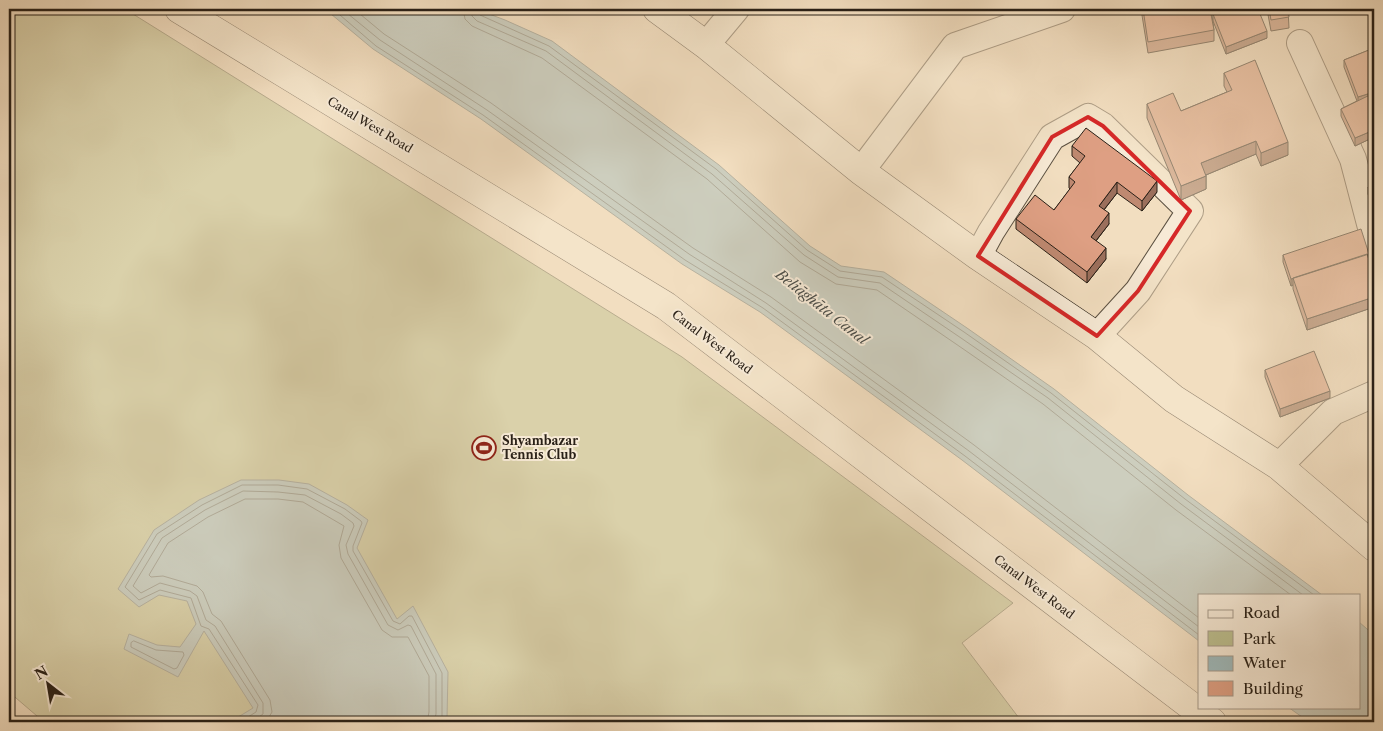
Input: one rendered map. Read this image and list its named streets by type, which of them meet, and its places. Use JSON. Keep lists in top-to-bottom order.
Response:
{
  "streets": {
    "main road": ["Canal West Road"]
  },
  "water": ["Beliāghāta Canal"],
  "places": {
    "sports": ["Shyambazar Tennis Club"]
  },
  "legend": [
    "Road",
    "Park",
    "Water",
    "Building"
  ],
  "north": "top left"
}
